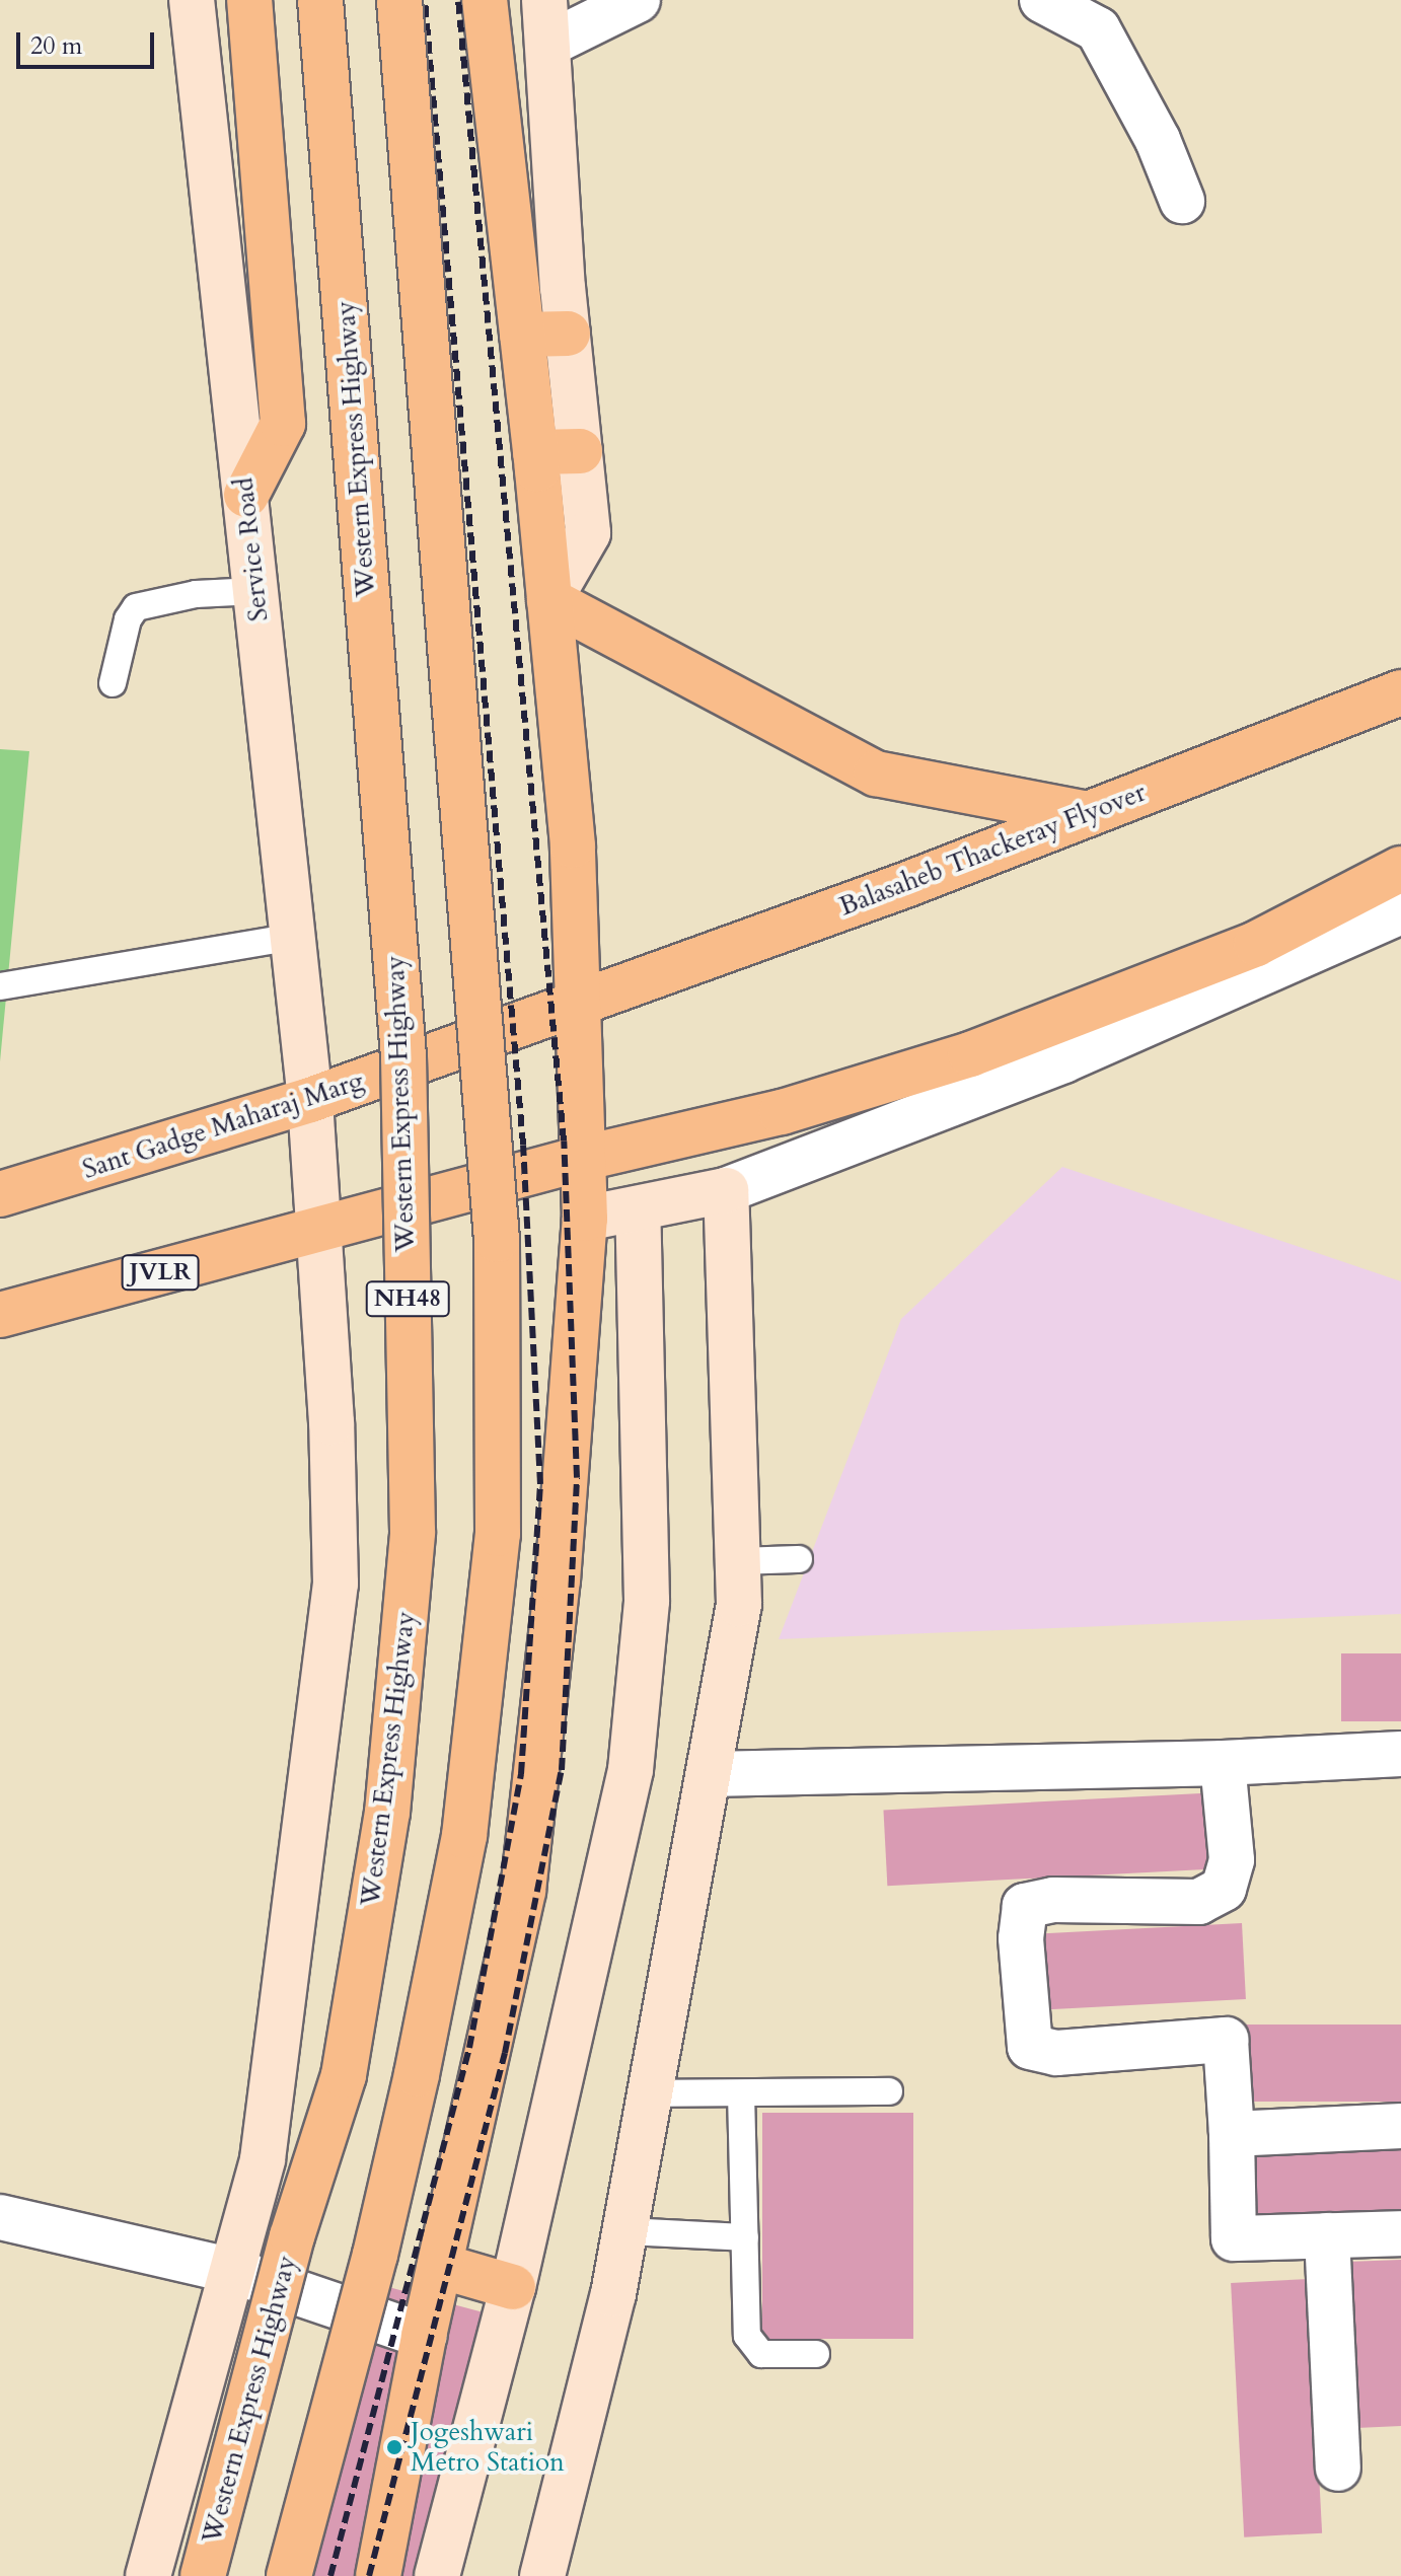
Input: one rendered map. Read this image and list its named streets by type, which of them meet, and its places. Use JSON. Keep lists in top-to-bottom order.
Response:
{
  "streets": {
    "main road": [
      "Western Express Highway",
      "Balasaheb Thackeray Flyover",
      "Sant Gadge Maharaj Marg",
      "JVLR",
      "NH48"
    ],
    "street": ["Service Road"]
  },
  "crossings": [
    ["Service Road", "Sant Gadge Maharaj Marg"],
    ["Service Road", "JVLR"],
    ["Balasaheb Thackeray Flyover", "Sant Gadge Maharaj Marg"]
  ],
  "places": ["Jogeshwari Metro Station"],
  "scale_bar": "20 m"
}
